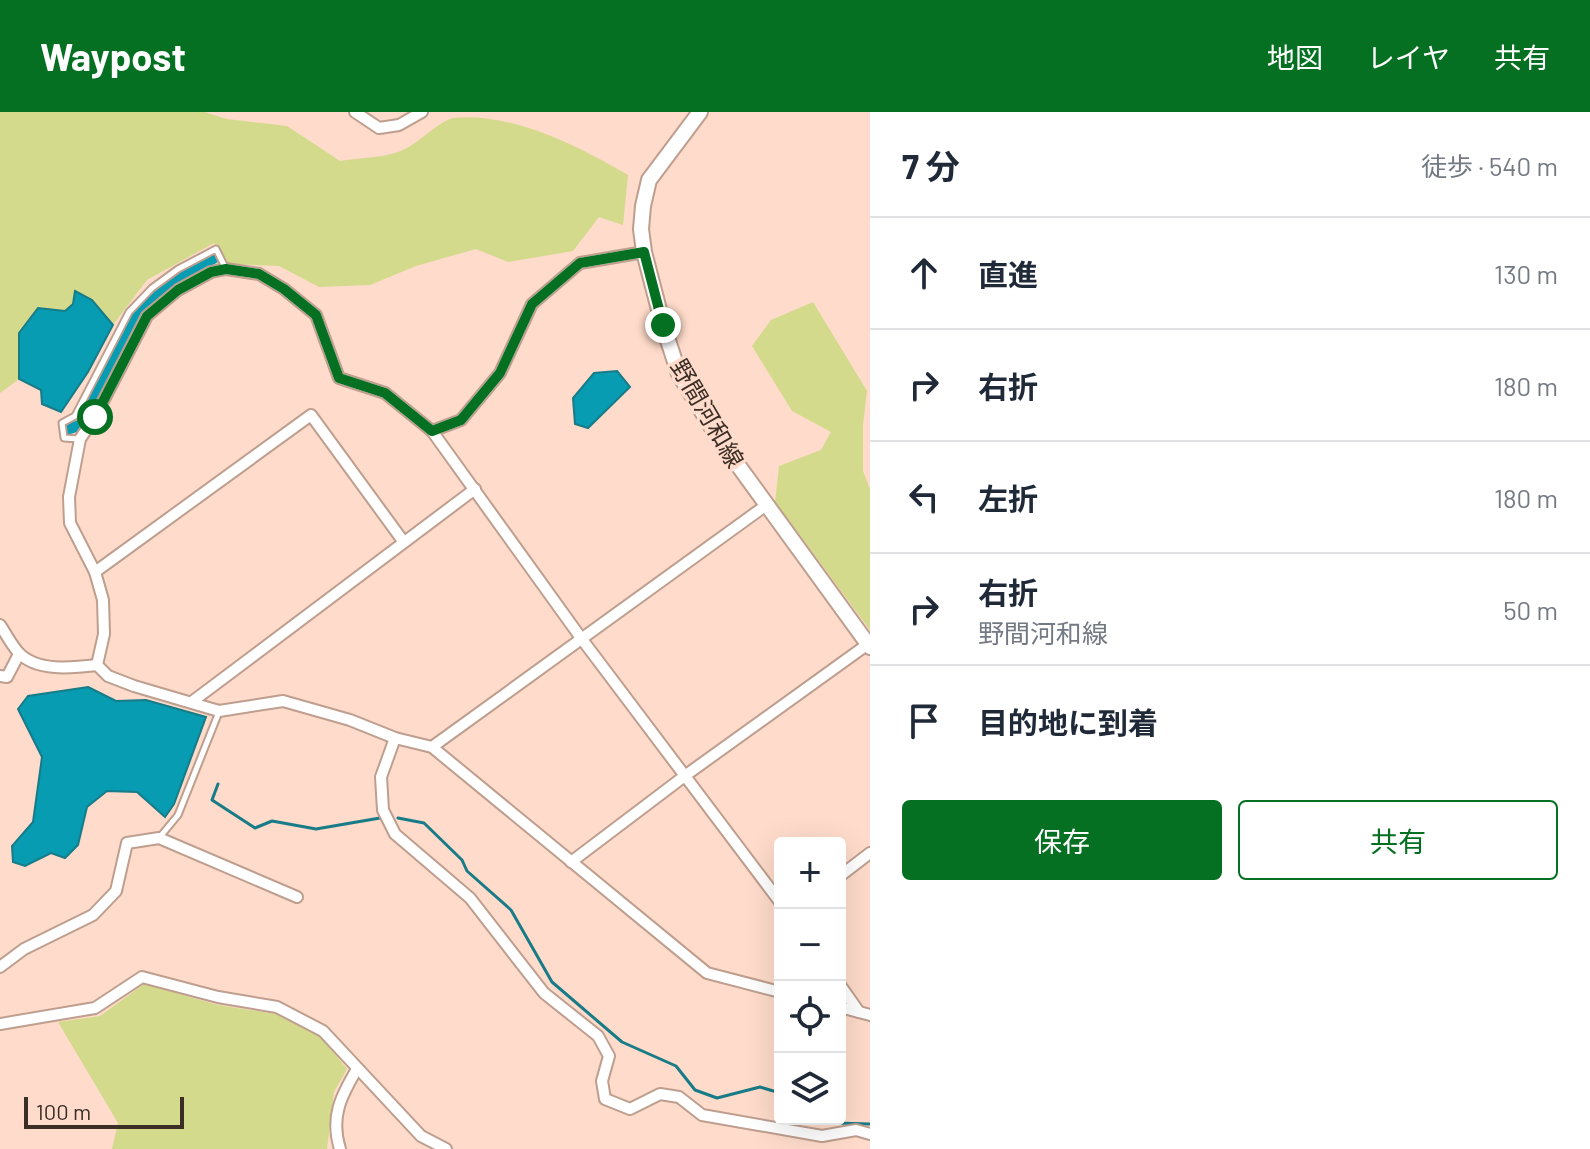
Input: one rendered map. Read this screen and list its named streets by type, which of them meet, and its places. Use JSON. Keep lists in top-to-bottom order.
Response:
{
  "streets": {
    "main road": ["野間河和線"]
  },
  "scale_bar": "100 m",
  "page": {
    "header": "Waypost",
    "nav": ["地図", "レイヤ", "共有"],
    "heading": ["7 分", "徒歩 · 540 m"],
    "list": [
      ["直進", "130 m"],
      ["右折", "180 m"],
      ["左折", "180 m"],
      ["右折", "野間河和線", "50 m"],
      "目的地に到着"
    ],
    "buttons": ["保存", "共有"],
    "map_buttons": ["+", "−"],
    "scale": "100 m"
  }
}
